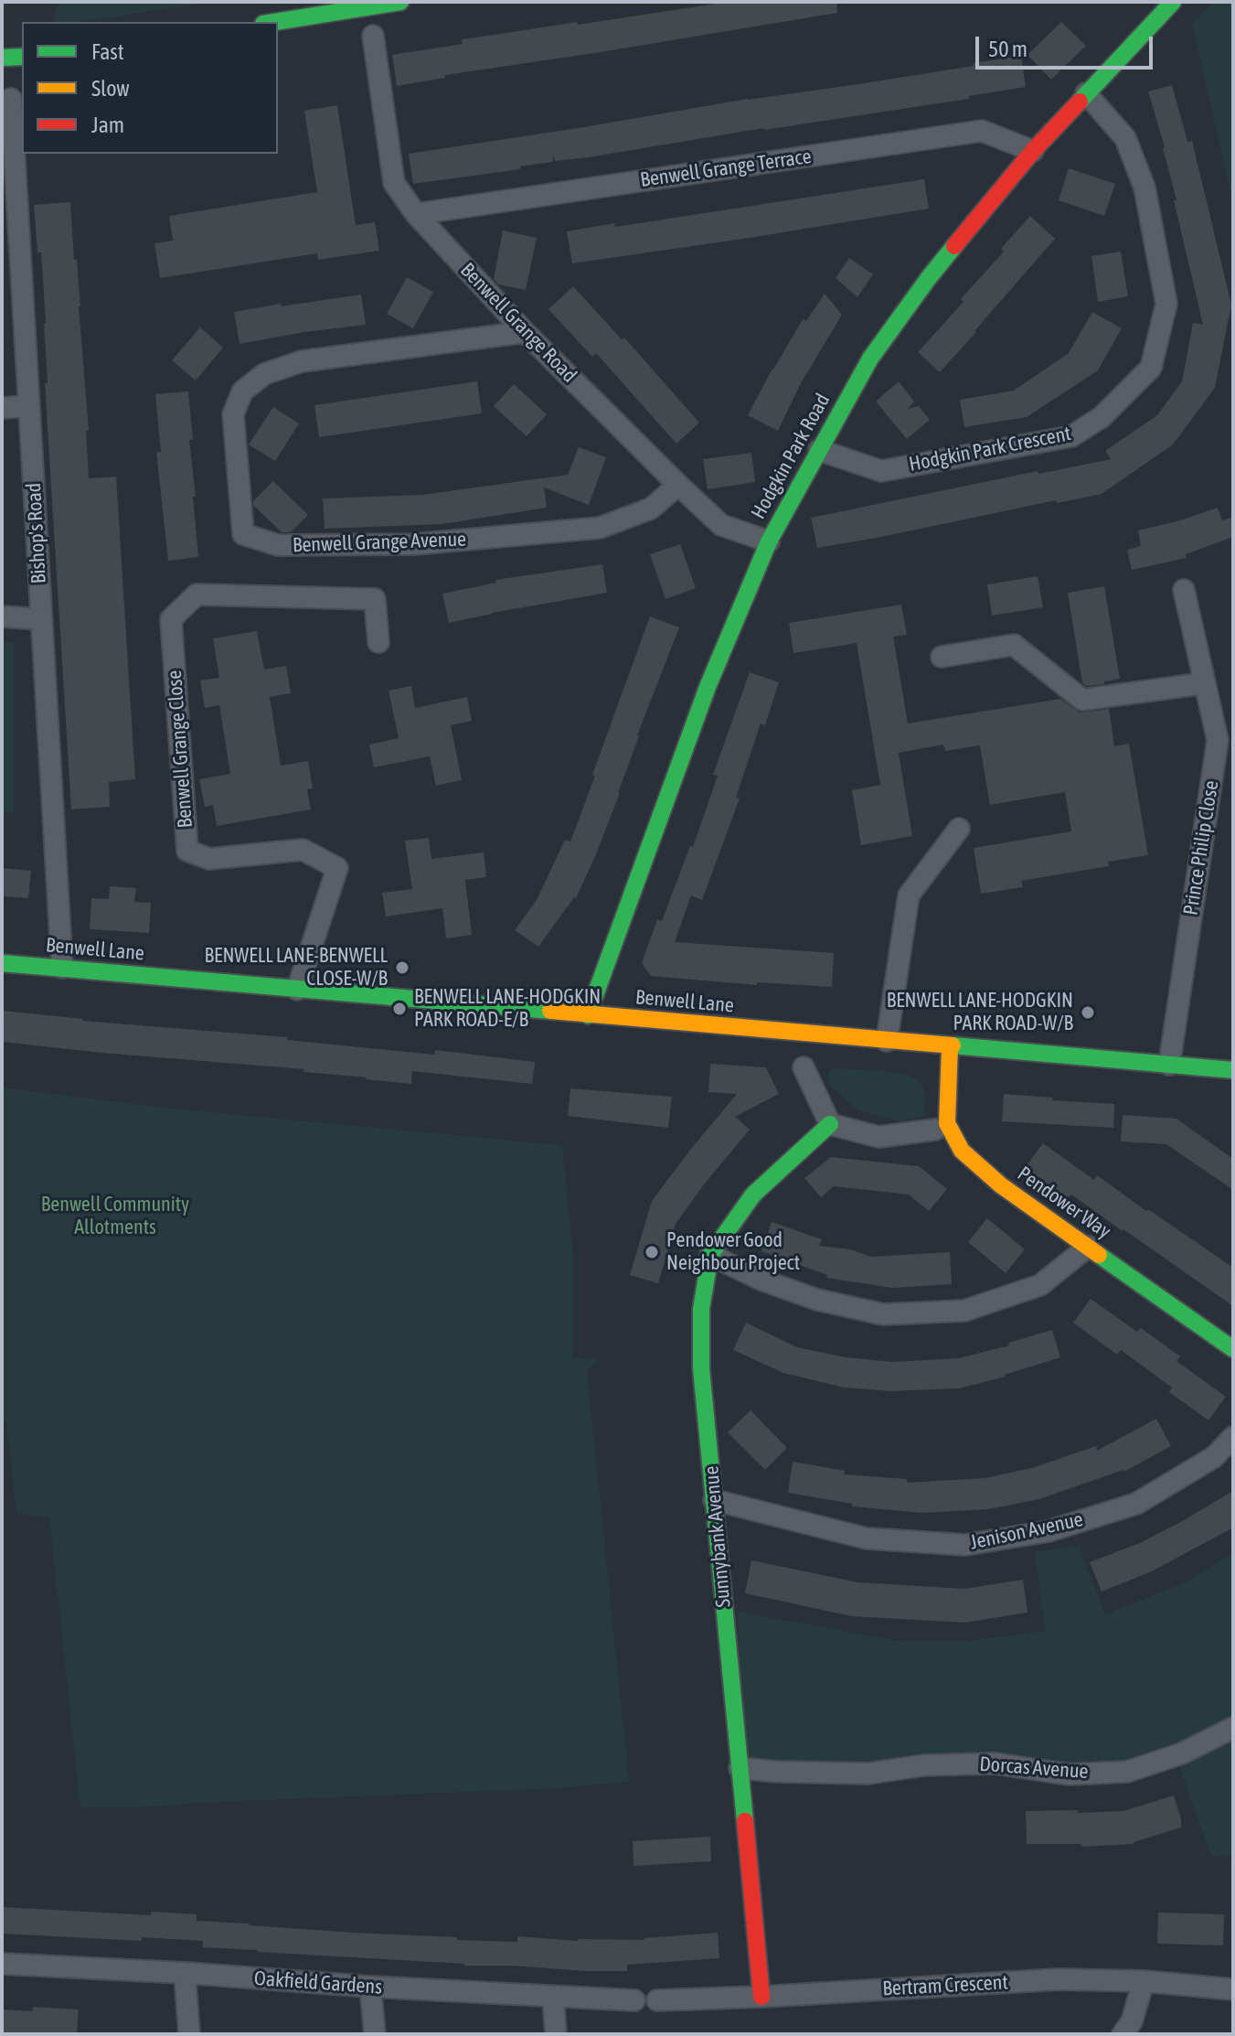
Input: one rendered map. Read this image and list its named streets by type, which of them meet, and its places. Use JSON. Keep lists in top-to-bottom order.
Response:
{
  "streets": {
    "street": [
      "Benwell Grange Terrace",
      "Benwell Grange Road",
      "Hodgkin Park Crescent",
      "Hodgkin Park Road",
      "Bishop's Road",
      "Benwell Grange Avenue",
      "Benwell Grange Close",
      "Prince Philip Close",
      "Benwell Lane",
      "Pendower Way",
      "Jenison Avenue",
      "Sunnybank Avenue",
      "Dorcas Avenue",
      "Oakfield Gardens",
      "Bertram Crescent"
    ]
  },
  "crossings": [
    ["Benwell Grange Terrace", "Benwell Grange Road"],
    ["Benwell Grange Terrace", "Hodgkin Park Road"],
    ["Benwell Grange Road", "Hodgkin Park Road"],
    ["Benwell Grange Road", "Benwell Grange Avenue"],
    ["Hodgkin Park Crescent", "Hodgkin Park Road"],
    ["Hodgkin Park Road", "Benwell Lane"],
    ["Bishop's Road", "Benwell Lane"],
    ["Benwell Grange Close", "Benwell Lane"],
    ["Prince Philip Close", "Benwell Lane"],
    ["Benwell Lane", "Pendower Way"],
    ["Jenison Avenue", "Sunnybank Avenue"],
    ["Sunnybank Avenue", "Dorcas Avenue"],
    ["Sunnybank Avenue", "Bertram Crescent"]
  ],
  "parks": ["Benwell Community Allotments"],
  "places": [
    "BENWELL LANE-BENWELL CLOSE-W/B",
    "BENWELL LANE-HODGKIN PARK ROAD-E/B",
    "BENWELL LANE-HODGKIN PARK ROAD-W/B",
    "Pendower Good Neighbour Project"
  ],
  "legend": ["Fast", "Slow", "Jam"],
  "scale_bar": "50 m"
}
